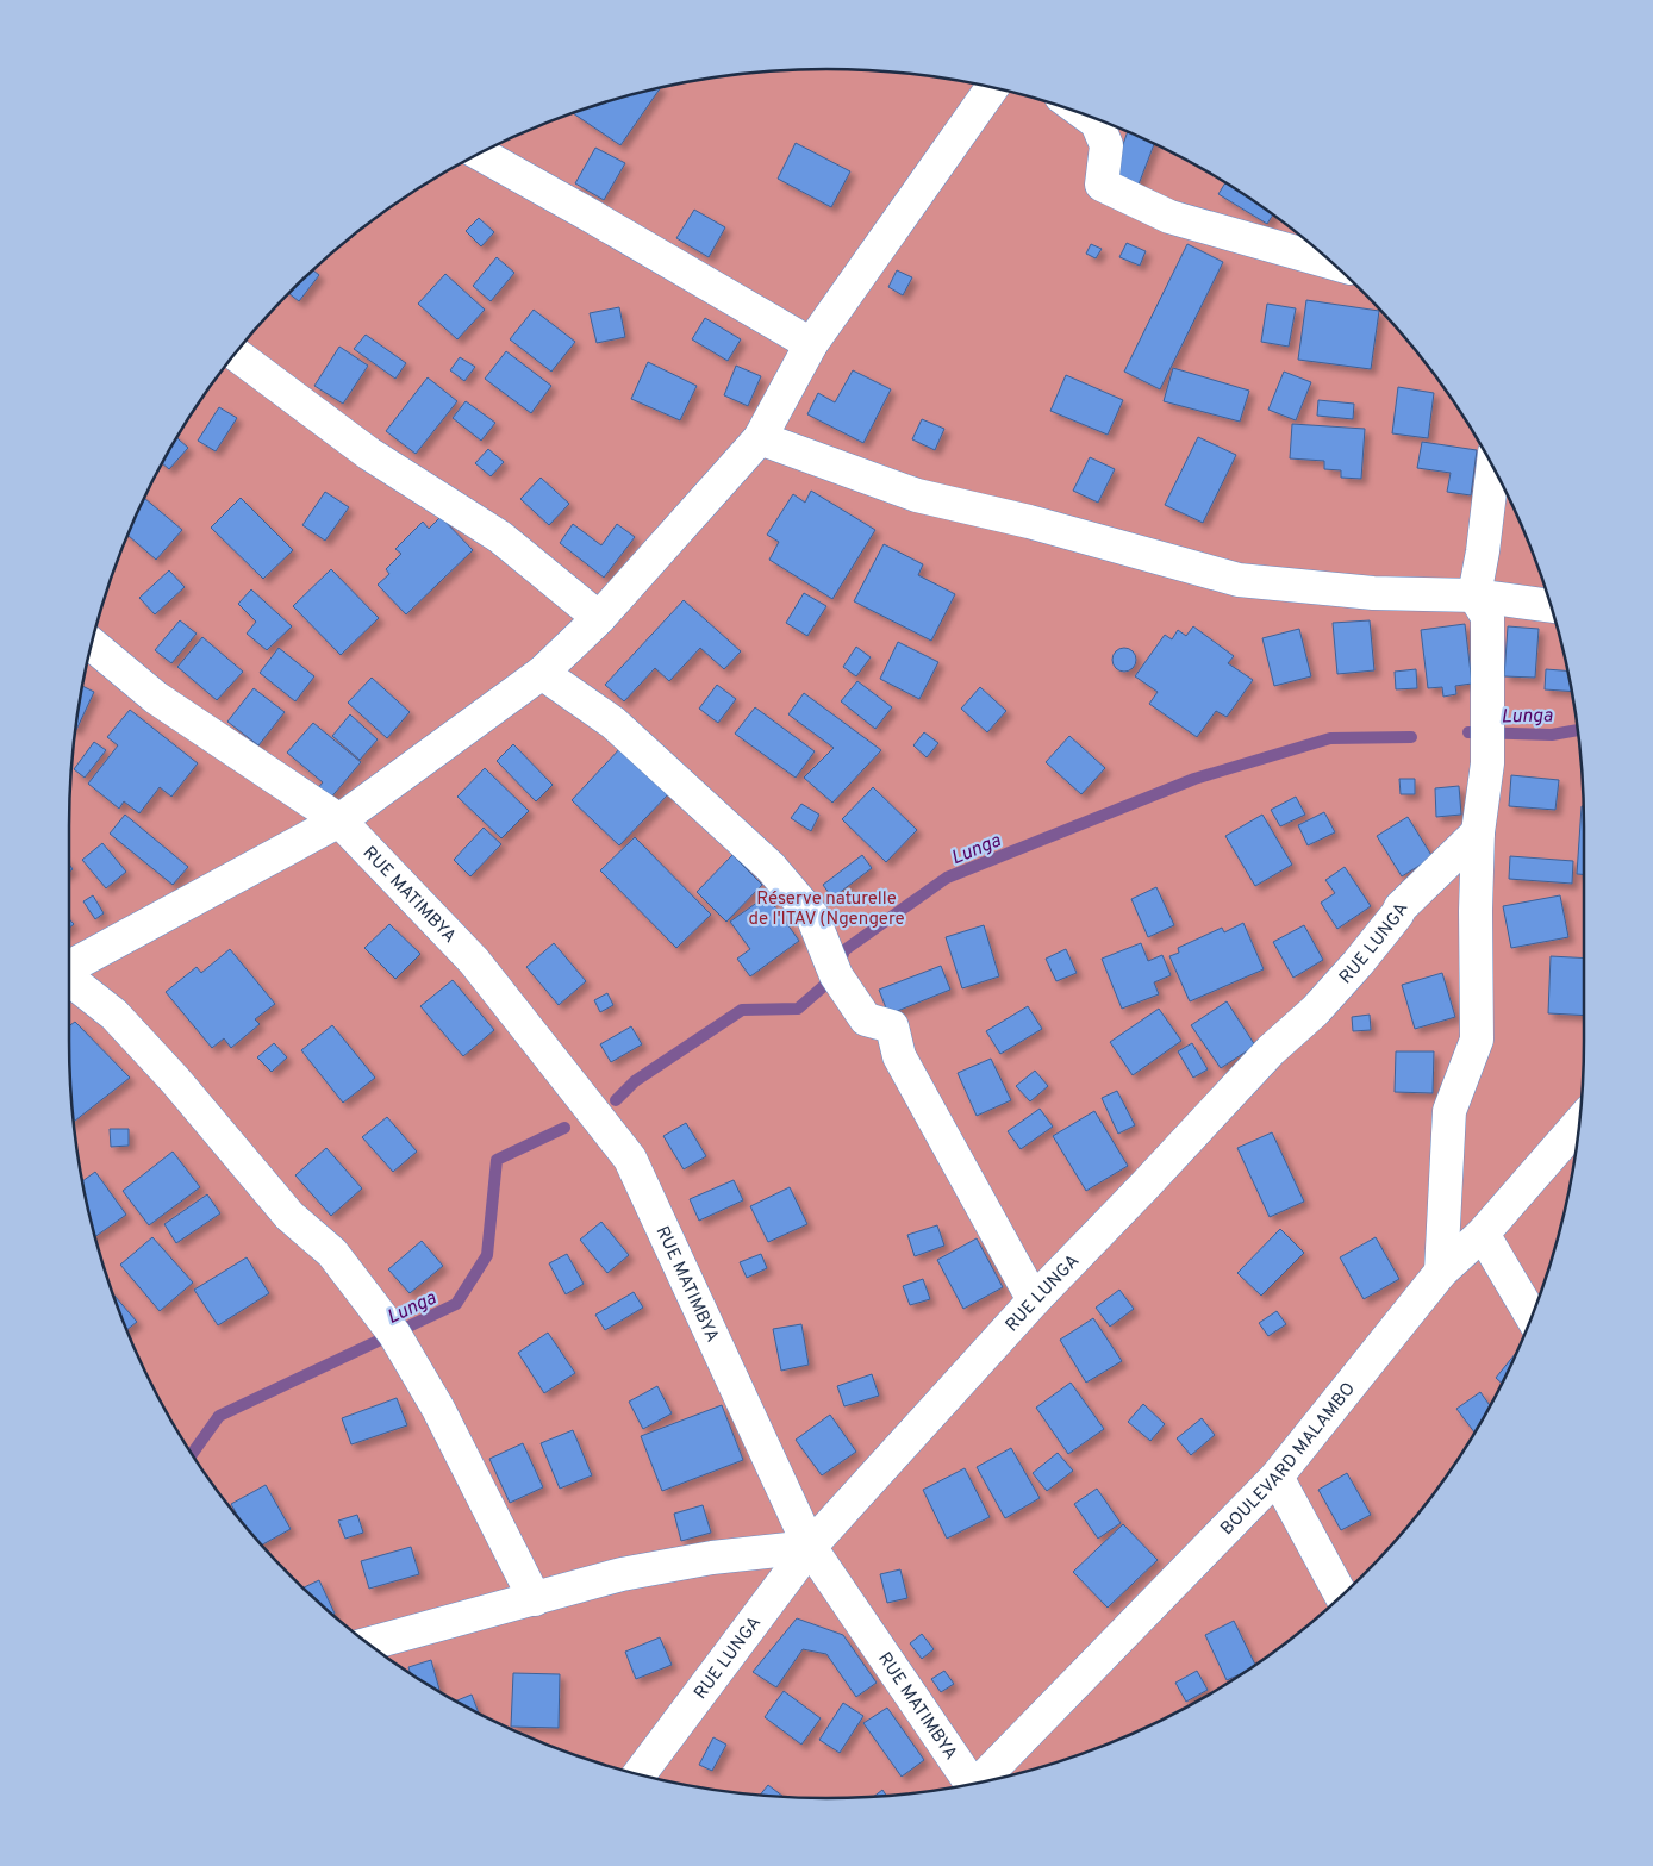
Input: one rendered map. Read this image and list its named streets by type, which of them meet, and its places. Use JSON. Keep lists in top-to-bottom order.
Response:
{
  "streets": {
    "street": ["RUE MATIMBYA", "RUE LUNGA", "BOULEVARD MALAMBO"]
  },
  "crossings": [
    ["RUE MATIMBYA", "RUE LUNGA"]
  ],
  "water": ["Lunga"],
  "parks": ["Réserve naturelle de l'ITAV (Ngengere"]
}
